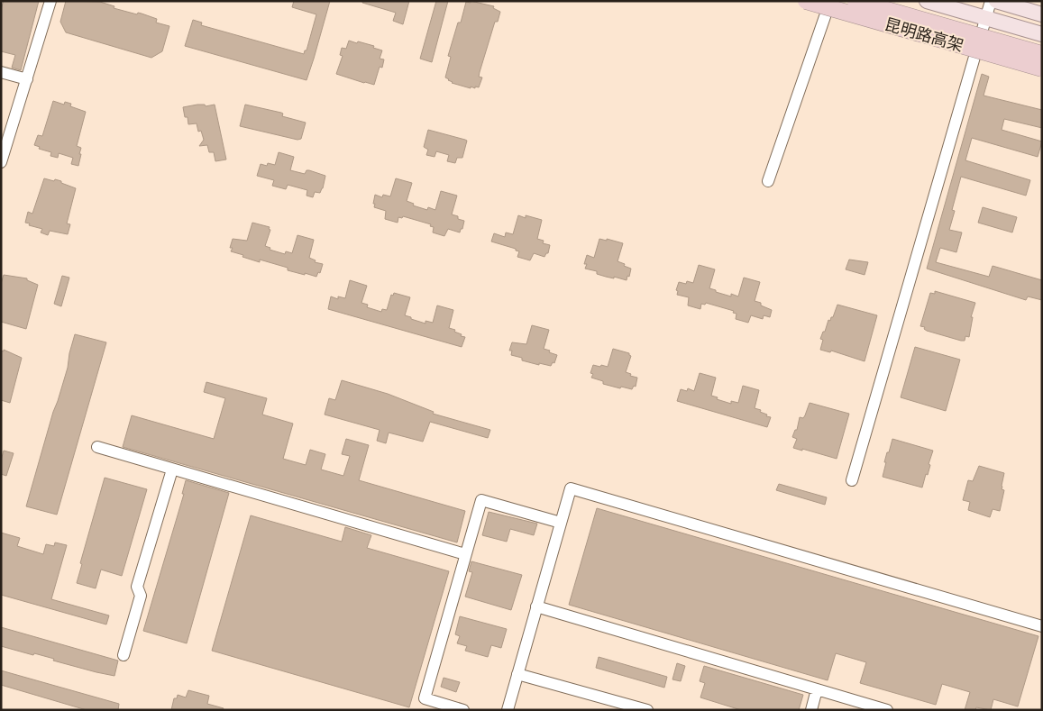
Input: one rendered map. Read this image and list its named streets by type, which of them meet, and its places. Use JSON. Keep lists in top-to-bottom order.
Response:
{
  "streets": {
    "highway": ["昆明路高架"]
  }
}
